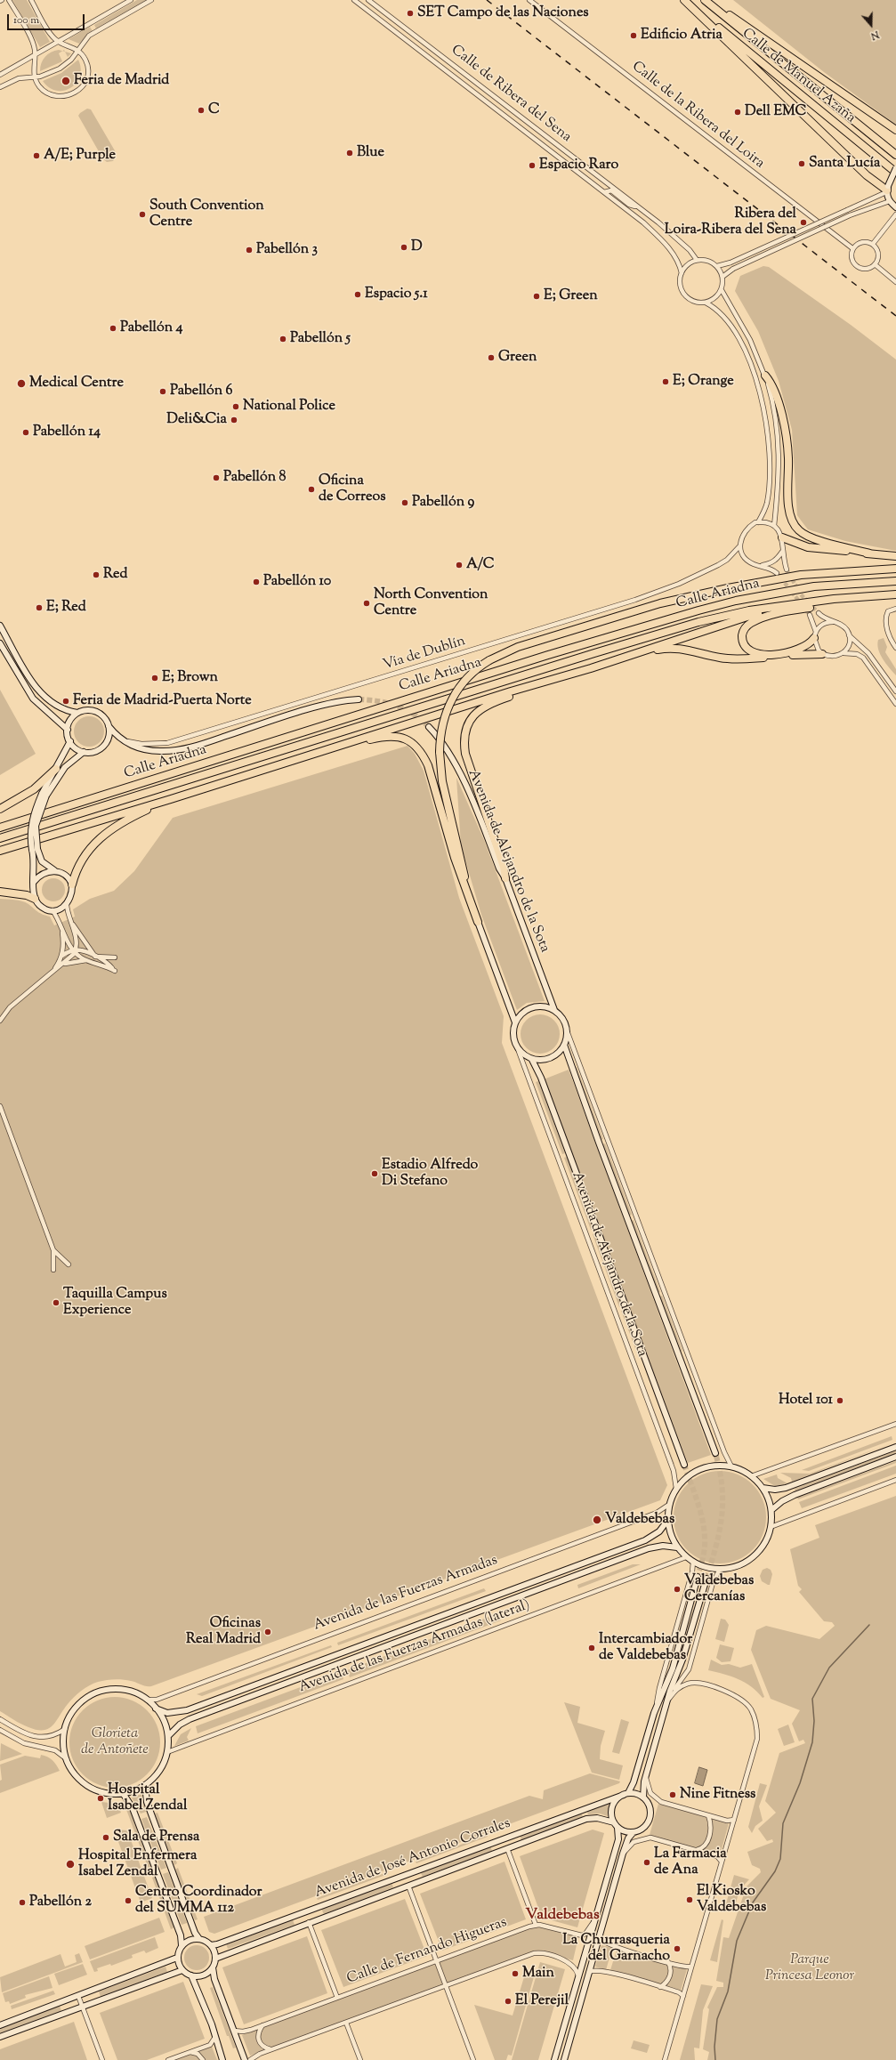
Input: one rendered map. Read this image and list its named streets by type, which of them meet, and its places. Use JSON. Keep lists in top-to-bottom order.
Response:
{
  "streets": {
    "highway": ["Calle de Manuel Azaña", "Calle Ariadna"],
    "street": [
      "Calle de Ribera del Sena",
      "Calle de la Ribera del Loira",
      "Vía de Dublín",
      "Avenida de Alejandro de la Sota",
      "Avenida de las Fuerzas Armadas",
      "Avenida de las Fuerzas Armadas (lateral)",
      "Avenida de José Antonio Corrales",
      "Calle de Fernando Higueras"
    ]
  },
  "crossings": [
    ["Avenida de Alejandro de la Sota", "Avenida de las Fuerzas Armadas"],
    ["Avenida de Alejandro de la Sota", "Avenida de las Fuerzas Armadas (lateral)"],
    ["Avenida de las Fuerzas Armadas", "Avenida de las Fuerzas Armadas (lateral)"]
  ],
  "districts": ["Valdebebas"],
  "parks": ["Glorieta de Antoñete", "Parque Princesa Leonor"],
  "places": [
    "SET Campo de las Naciones",
    "Edificio Atria",
    "Feria de Madrid",
    "C",
    "Dell EMC",
    "Blue",
    "A/E; Purple",
    "Santa Lucía",
    "Espacio Raro",
    "South Convention Centre",
    "Ribera del Loira-Ribera del Sena",
    "D",
    "Pabellón 3",
    "Espacio 5.1",
    "E; Green",
    "Pabellón 4",
    "Pabellón 5",
    "Green",
    "E; Orange",
    "Medical Centre",
    "Pabellón 6",
    "National Police",
    "Deli&Cia",
    "Pabellón 14",
    "Pabellón 8",
    "Oficina de Correos",
    "Pabellón 9",
    "A/C",
    "Red",
    "Pabellón 10",
    "North Convention Centre",
    "E; Red",
    "E; Brown",
    "Feria de Madrid-Puerta Norte",
    "Estadio Alfredo Di Stefano",
    "Taquilla Campus Experience",
    "Hotel 101",
    "Valdebebas",
    "Valdebebas Cercanías",
    "Oficinas Real Madrid",
    "Intercambiador de Valdebebas",
    "Nine Fitness",
    "Hospital Isabel Zendal",
    "Sala de Prensa",
    "La Farmacia de Ana",
    "Hospital Enfermera Isabel Zendal",
    "El Kiosko Valdebebas",
    "Centro Coordinador del SUMMA 112",
    "Pabellón 2",
    "La Churrasqueria del Garnacho",
    "Main",
    "El Perejil"
  ],
  "scale_bar": "100 m",
  "north": "bottom"
}
